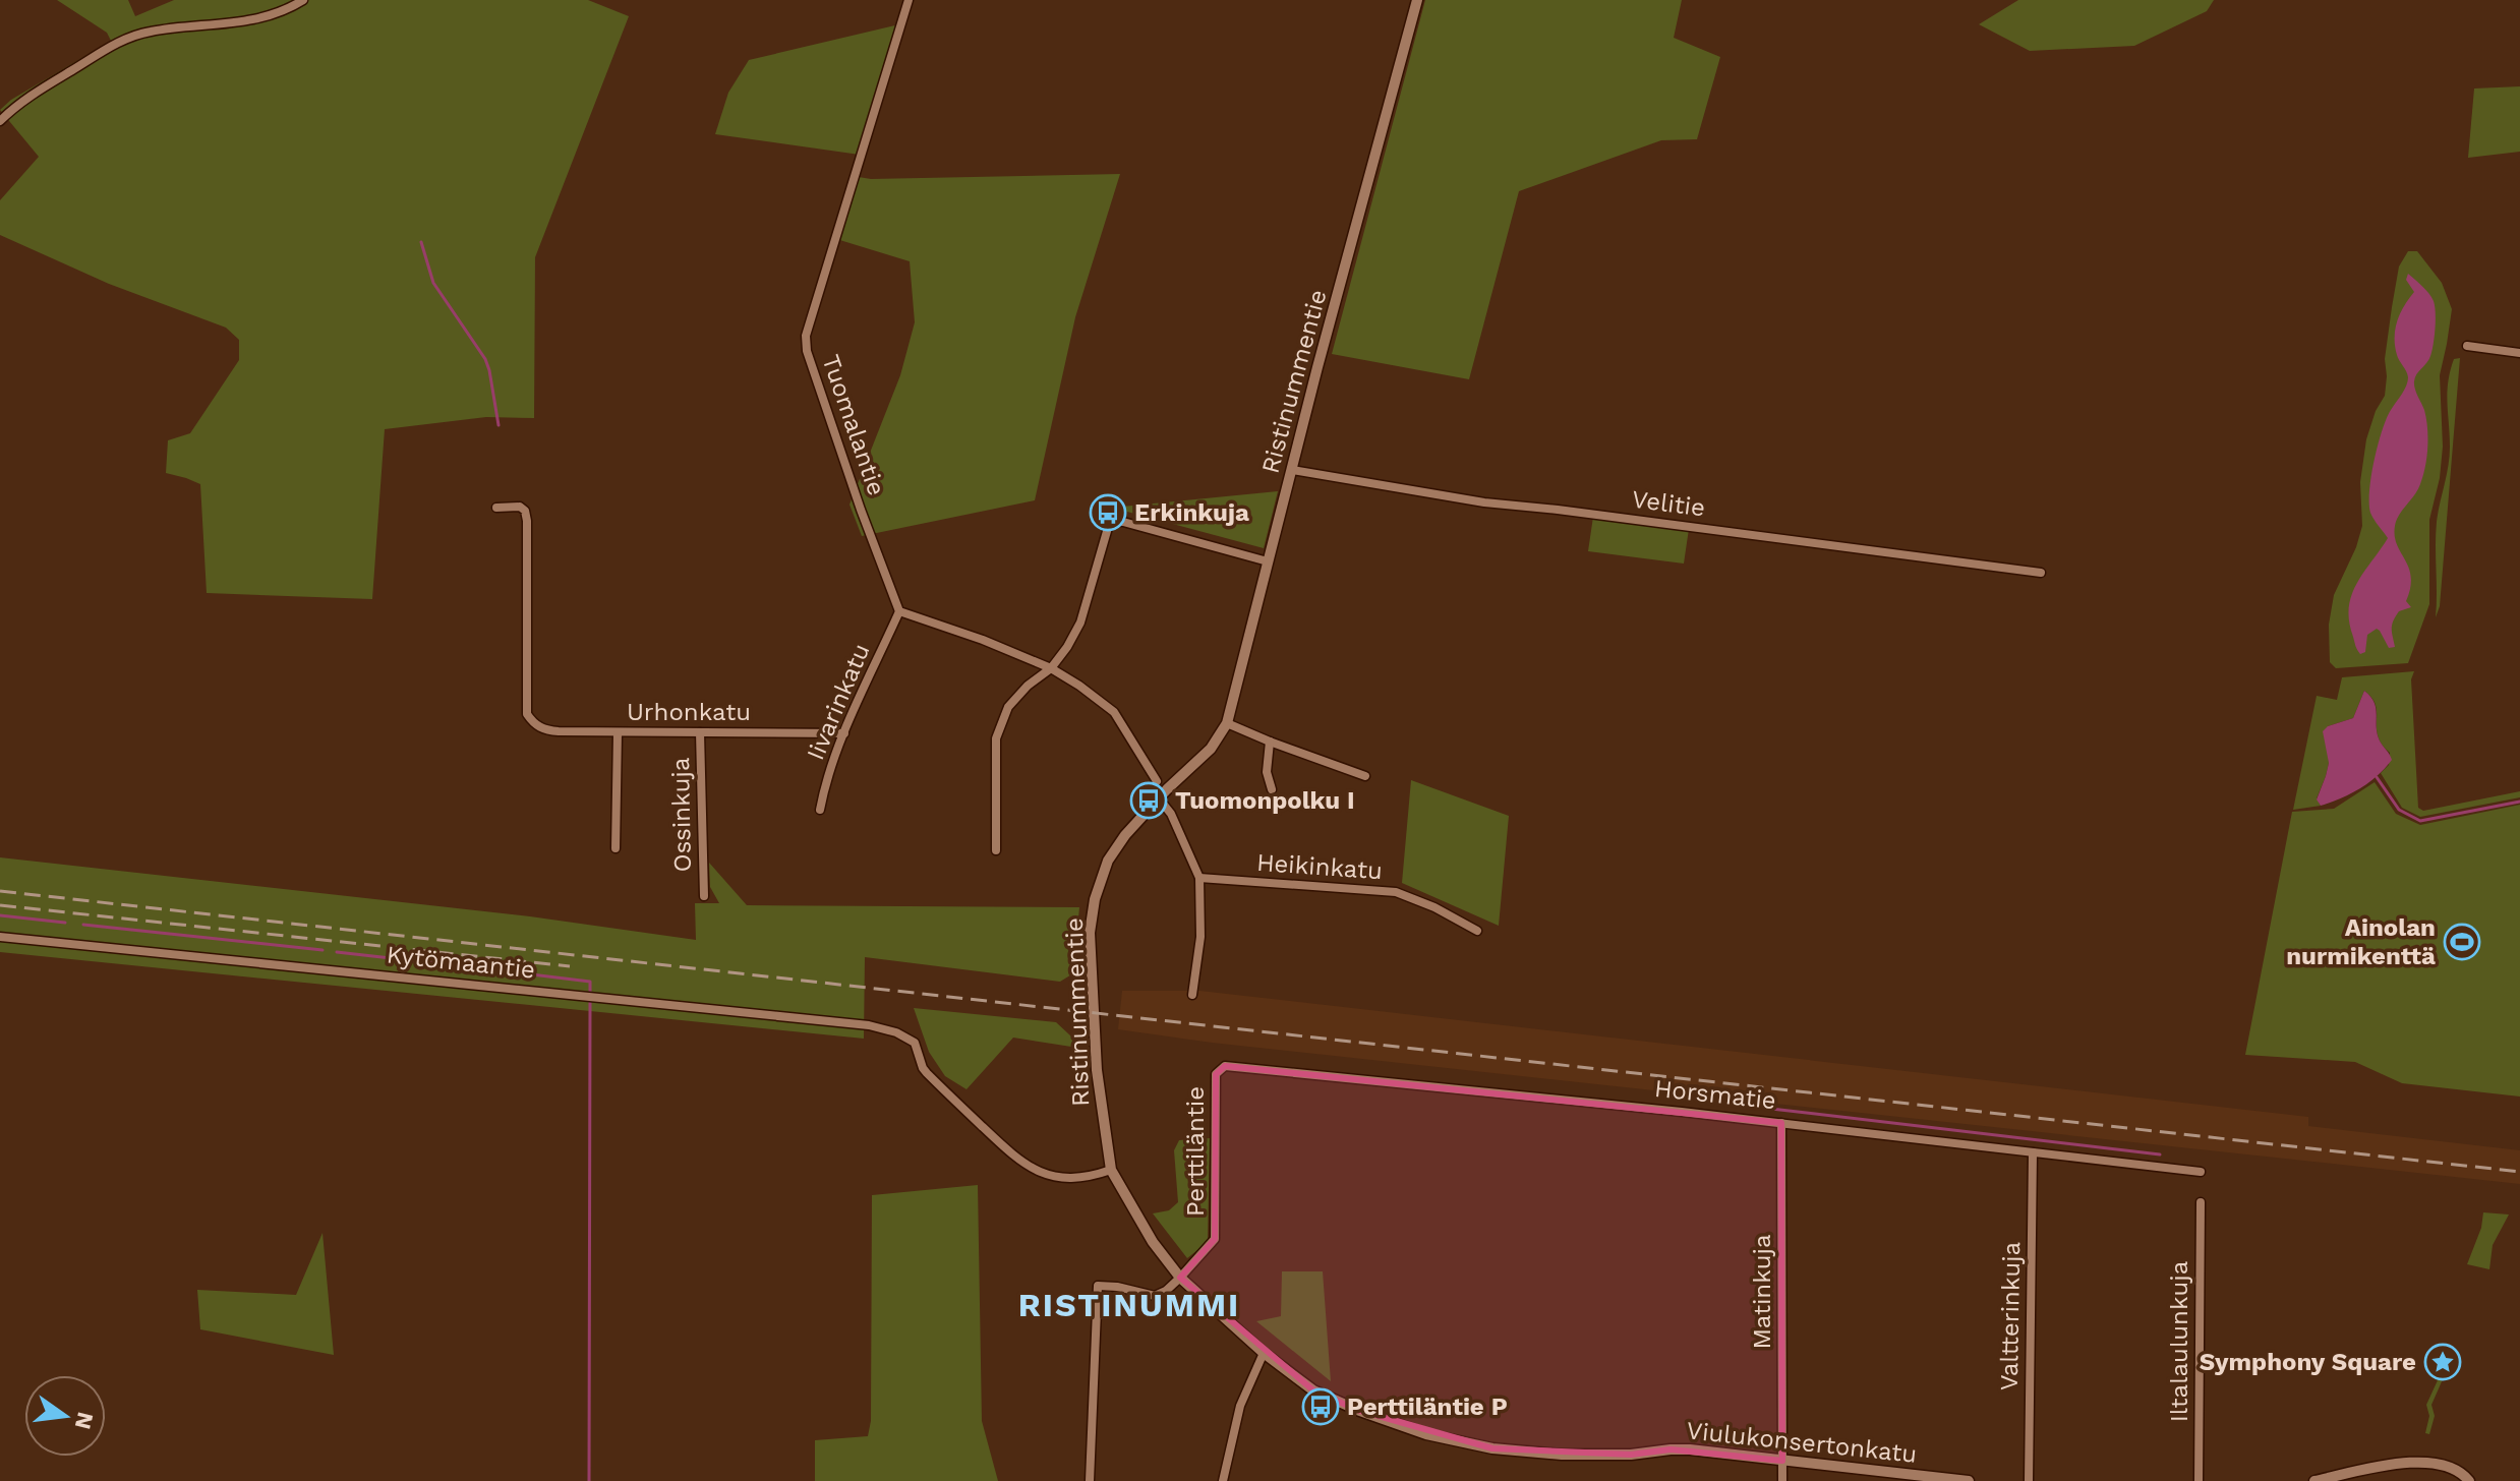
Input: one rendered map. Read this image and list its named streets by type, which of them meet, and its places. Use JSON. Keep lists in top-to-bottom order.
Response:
{
  "streets": {
    "street": [
      "Ristinummentie",
      "Tuomalantie",
      "Velitie",
      "Iivarinkatu",
      "Urhonkatu",
      "Ossinkuja",
      "Heikinkatu",
      "Kytömaantie",
      "Horsmatie",
      "Perttiläntie",
      "Matinkuja",
      "Valtterinkuja",
      "Iltalaulunkuja",
      "Viulukonsertonkatu"
    ]
  },
  "crossings": [
    ["Ristinummentie", "Velitie"],
    ["Ristinummentie", "Kytömaantie"],
    ["Ristinummentie", "Perttiläntie"],
    ["Ristinummentie", "Viulukonsertonkatu"],
    ["Tuomalantie", "Iivarinkatu"],
    ["Iivarinkatu", "Urhonkatu"],
    ["Urhonkatu", "Ossinkuja"],
    ["Horsmatie", "Perttiläntie"],
    ["Horsmatie", "Matinkuja"],
    ["Horsmatie", "Valtterinkuja"],
    ["Matinkuja", "Viulukonsertonkatu"]
  ],
  "districts": ["RISTINUMMI"],
  "places": {
    "bus stop": ["Erkinkuja", "Tuomonpolku I", "Perttiläntie P"],
    "sports": ["Ainolan nurmikenttä"],
    "place": ["Symphony Square"]
  },
  "north": "right"
}
